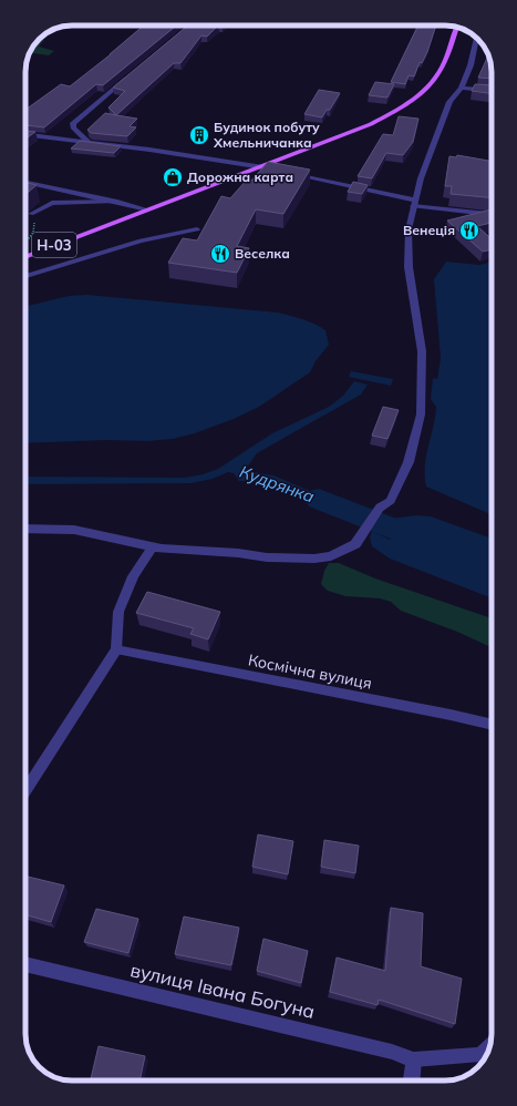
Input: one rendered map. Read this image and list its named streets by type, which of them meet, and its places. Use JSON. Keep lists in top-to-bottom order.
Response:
{
  "streets": {
    "main road": ["Н-03"],
    "street": ["вулиця Івана Богуна"],
    "lane": ["Космічна вулиця"]
  },
  "water": ["Кудрянка"],
  "places": {
    "building": ["Будинок побуту Хмельничанка"],
    "shop": ["Дорожна карта"],
    "restaurant": ["Венеція", "Веселка"]
  }
}
